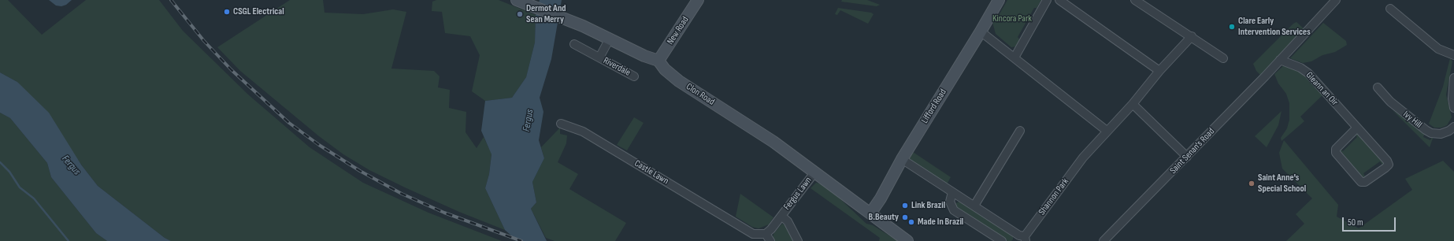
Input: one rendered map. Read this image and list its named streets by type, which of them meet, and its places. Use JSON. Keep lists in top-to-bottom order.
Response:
{
  "streets": {
    "main road": ["New Road", "Clon Road", "Lifford Road"],
    "street": [
      "Riverdale",
      "Gleann an Oir",
      "Ivy Hill",
      "Saint Senan's Road",
      "Castle Lawn",
      "Fergus Lawn",
      "Shannon Park"
    ]
  },
  "crossings": [
    ["New Road", "Clon Road"],
    ["Gleann an Oir", "Saint Senan's Road"],
    ["Clon Road", "Lifford Road"],
    ["Clon Road", "Fergus Lawn"],
    ["Lifford Road", "Shannon Park"],
    ["Castle Lawn", "Fergus Lawn"]
  ],
  "water": ["Fergus"],
  "parks": ["Kincora Park"],
  "places": [
    "CSGL Electrical",
    "Dermot And Sean Merry",
    "Clare Early Intervention Services",
    "Saint Anne's Special School",
    "Link Brazil",
    "B.Beauty",
    "Made In Brazil"
  ],
  "scale_bar": "50 m"
}
